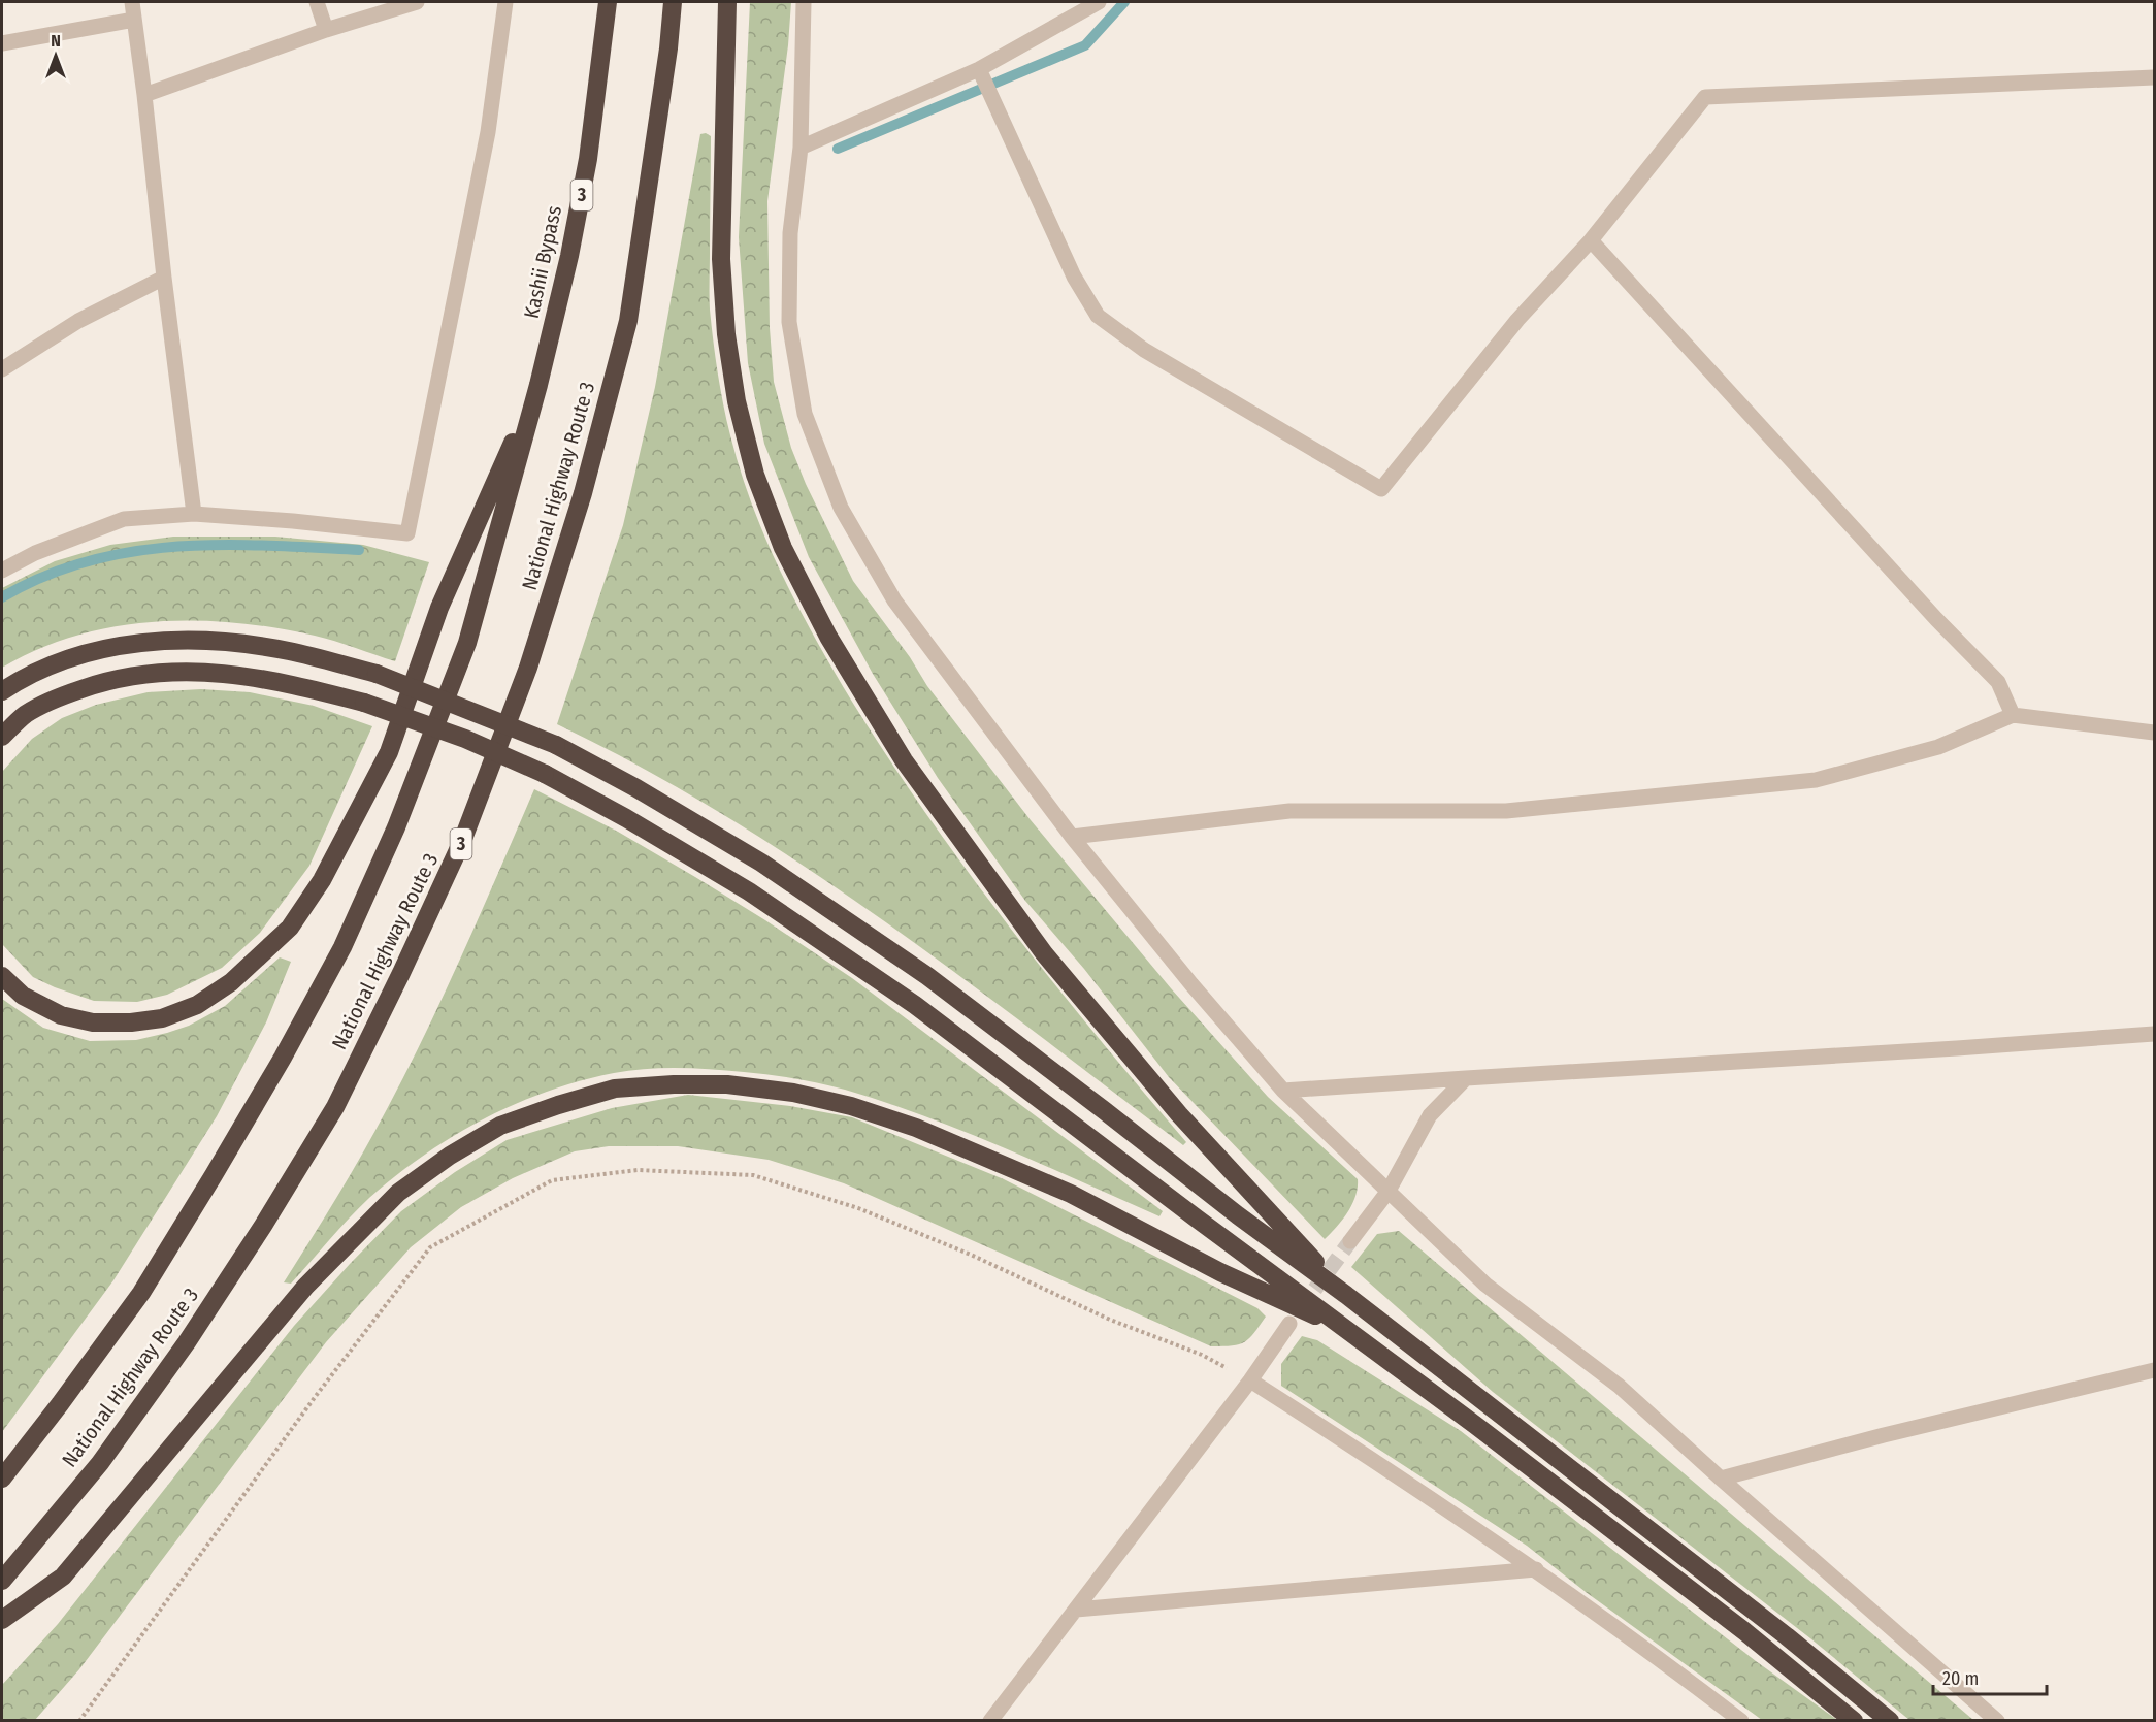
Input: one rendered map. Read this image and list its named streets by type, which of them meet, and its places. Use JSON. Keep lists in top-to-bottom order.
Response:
{
  "streets": {
    "highway": ["3", "Kashii Bypass", "National Highway Route 3"]
  },
  "crossings": [
    ["Kashii Bypass", "National Highway Route 3"]
  ],
  "scale_bar": "20 m",
  "north": "top"
}
